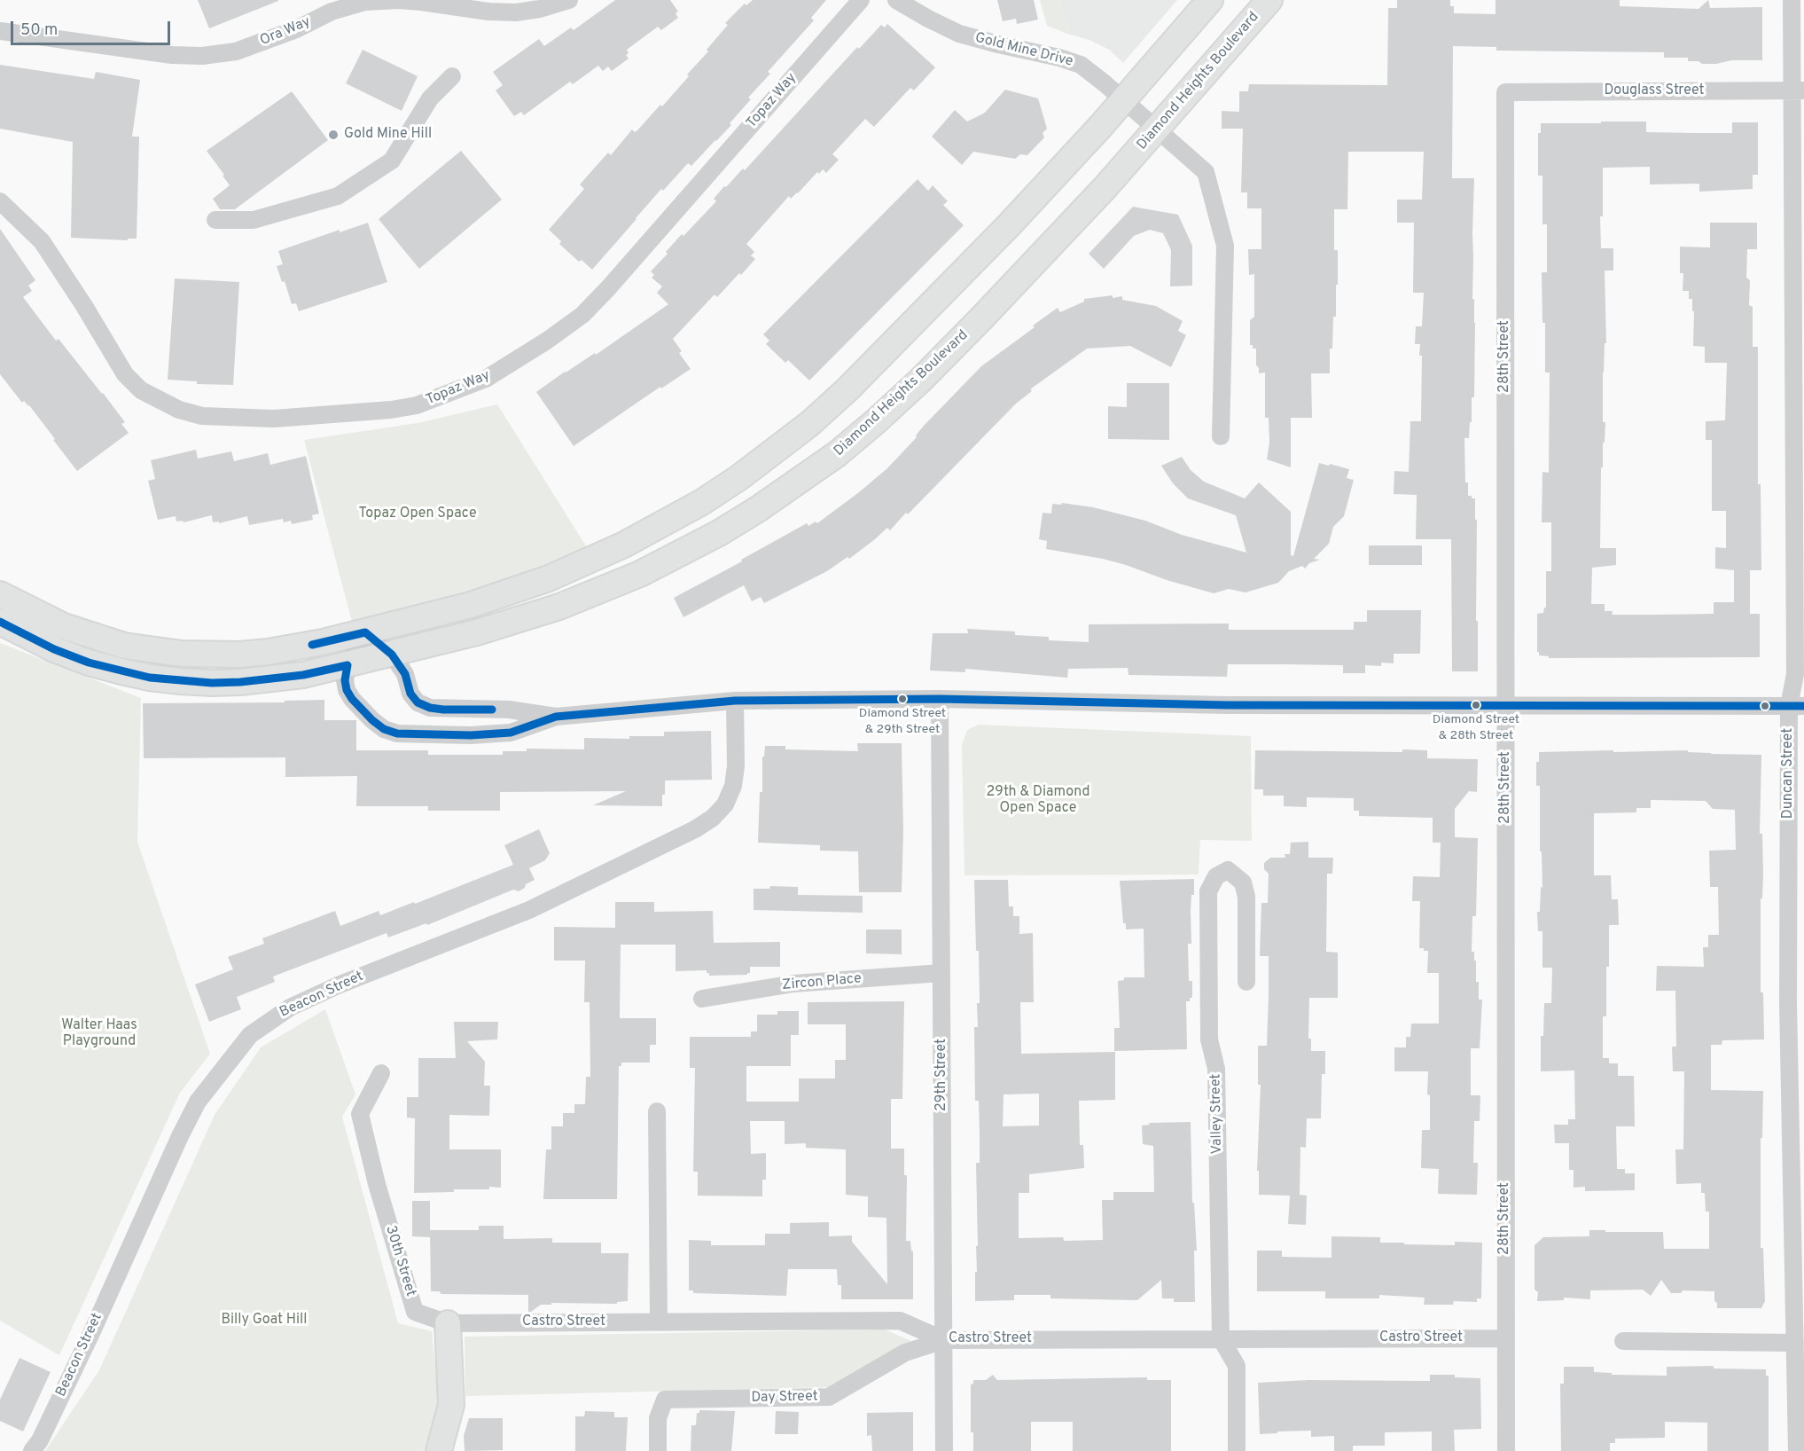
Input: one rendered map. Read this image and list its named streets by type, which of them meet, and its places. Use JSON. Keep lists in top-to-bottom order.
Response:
{
  "streets": {
    "main road": ["Diamond Heights Boulevard"],
    "street": [
      "Ora Way",
      "Gold Mine Drive",
      "Douglass Street",
      "Topaz Way",
      "28th Street",
      "Duncan Street",
      "Zircon Place",
      "Beacon Street",
      "29th Street",
      "Valley Street",
      "30th Street",
      "Castro Street",
      "Day Street"
    ]
  },
  "crossings": [
    ["Gold Mine Drive", "Diamond Heights Boulevard"],
    ["Douglass Street", "28th Street"],
    ["Douglass Street", "Duncan Street"],
    ["28th Street", "Castro Street"],
    ["Zircon Place", "29th Street"],
    ["29th Street", "Castro Street"],
    ["29th Street", "Day Street"],
    ["Valley Street", "Castro Street"],
    ["30th Street", "Castro Street"],
    ["Castro Street", "Day Street"]
  ],
  "parks": [
    "Topaz Open Space",
    "29th & Diamond Open Space",
    "Walter Haas Playground",
    "Billy Goat Hill"
  ],
  "places": ["Gold Mine Hill", "Diamond Street & 29th Street", "Diamond Street & 28th Street"],
  "scale_bar": "50 m"
}
